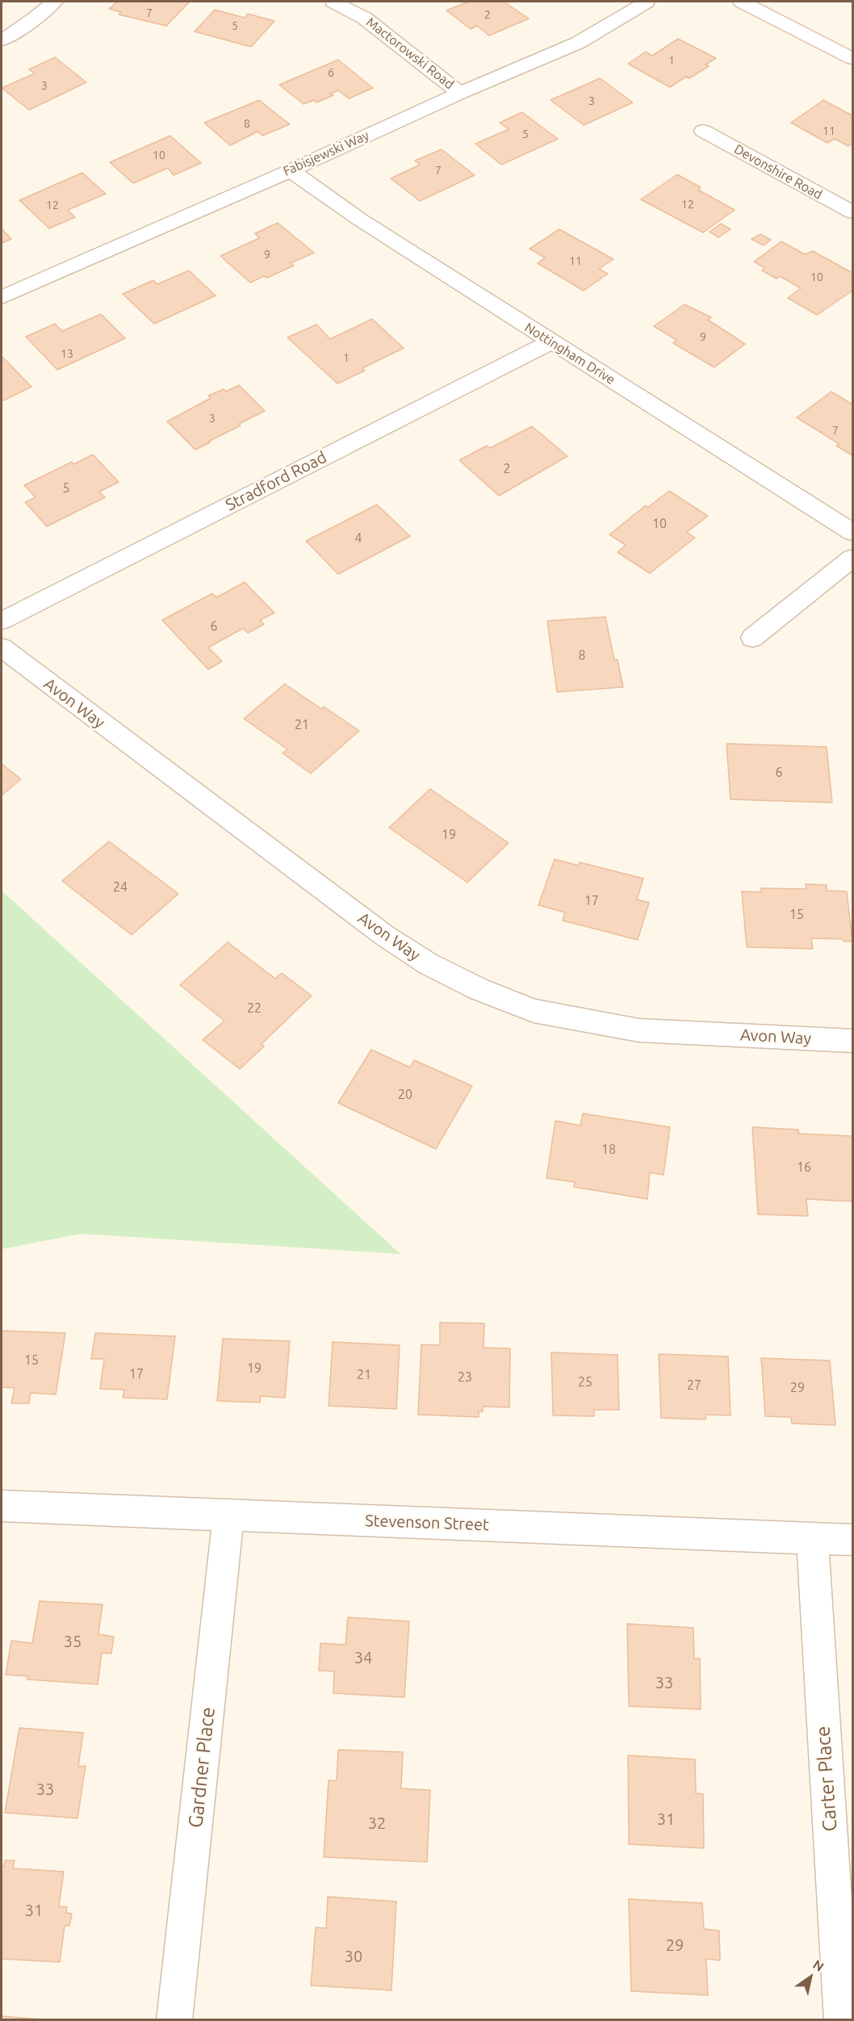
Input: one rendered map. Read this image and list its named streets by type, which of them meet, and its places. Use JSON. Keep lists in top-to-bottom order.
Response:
{
  "streets": {
    "street": [
      "Mactorowski Road",
      "Fabisjewski Way",
      "Devonshire Road",
      "Nottingham Drive",
      "Stradford Road",
      "Avon Way",
      "Stevenson Street",
      "Gardner Place",
      "Carter Place"
    ]
  },
  "crossings": [
    ["Mactorowski Road", "Fabisjewski Way"],
    ["Fabisjewski Way", "Nottingham Drive"],
    ["Nottingham Drive", "Stradford Road"],
    ["Stevenson Street", "Gardner Place"],
    ["Stevenson Street", "Carter Place"]
  ],
  "house_numbers": [
    "7",
    "2",
    "5",
    "1",
    "6",
    "3",
    "3",
    "8",
    "11",
    "5",
    "10",
    "7",
    "12",
    "12",
    "9",
    "11",
    "10",
    "9",
    "13",
    "1",
    "3",
    "7",
    "2",
    "5",
    "10",
    "4",
    "6",
    "8",
    "21",
    "6",
    "19",
    "24",
    "17",
    "15",
    "22",
    "20",
    "18",
    "16",
    "15",
    "19",
    "17",
    "21",
    "23",
    "25",
    "27",
    "29",
    "35",
    "34",
    "33",
    "33",
    "31",
    "32",
    "31",
    "29",
    "30"
  ],
  "north": "top right"
}
